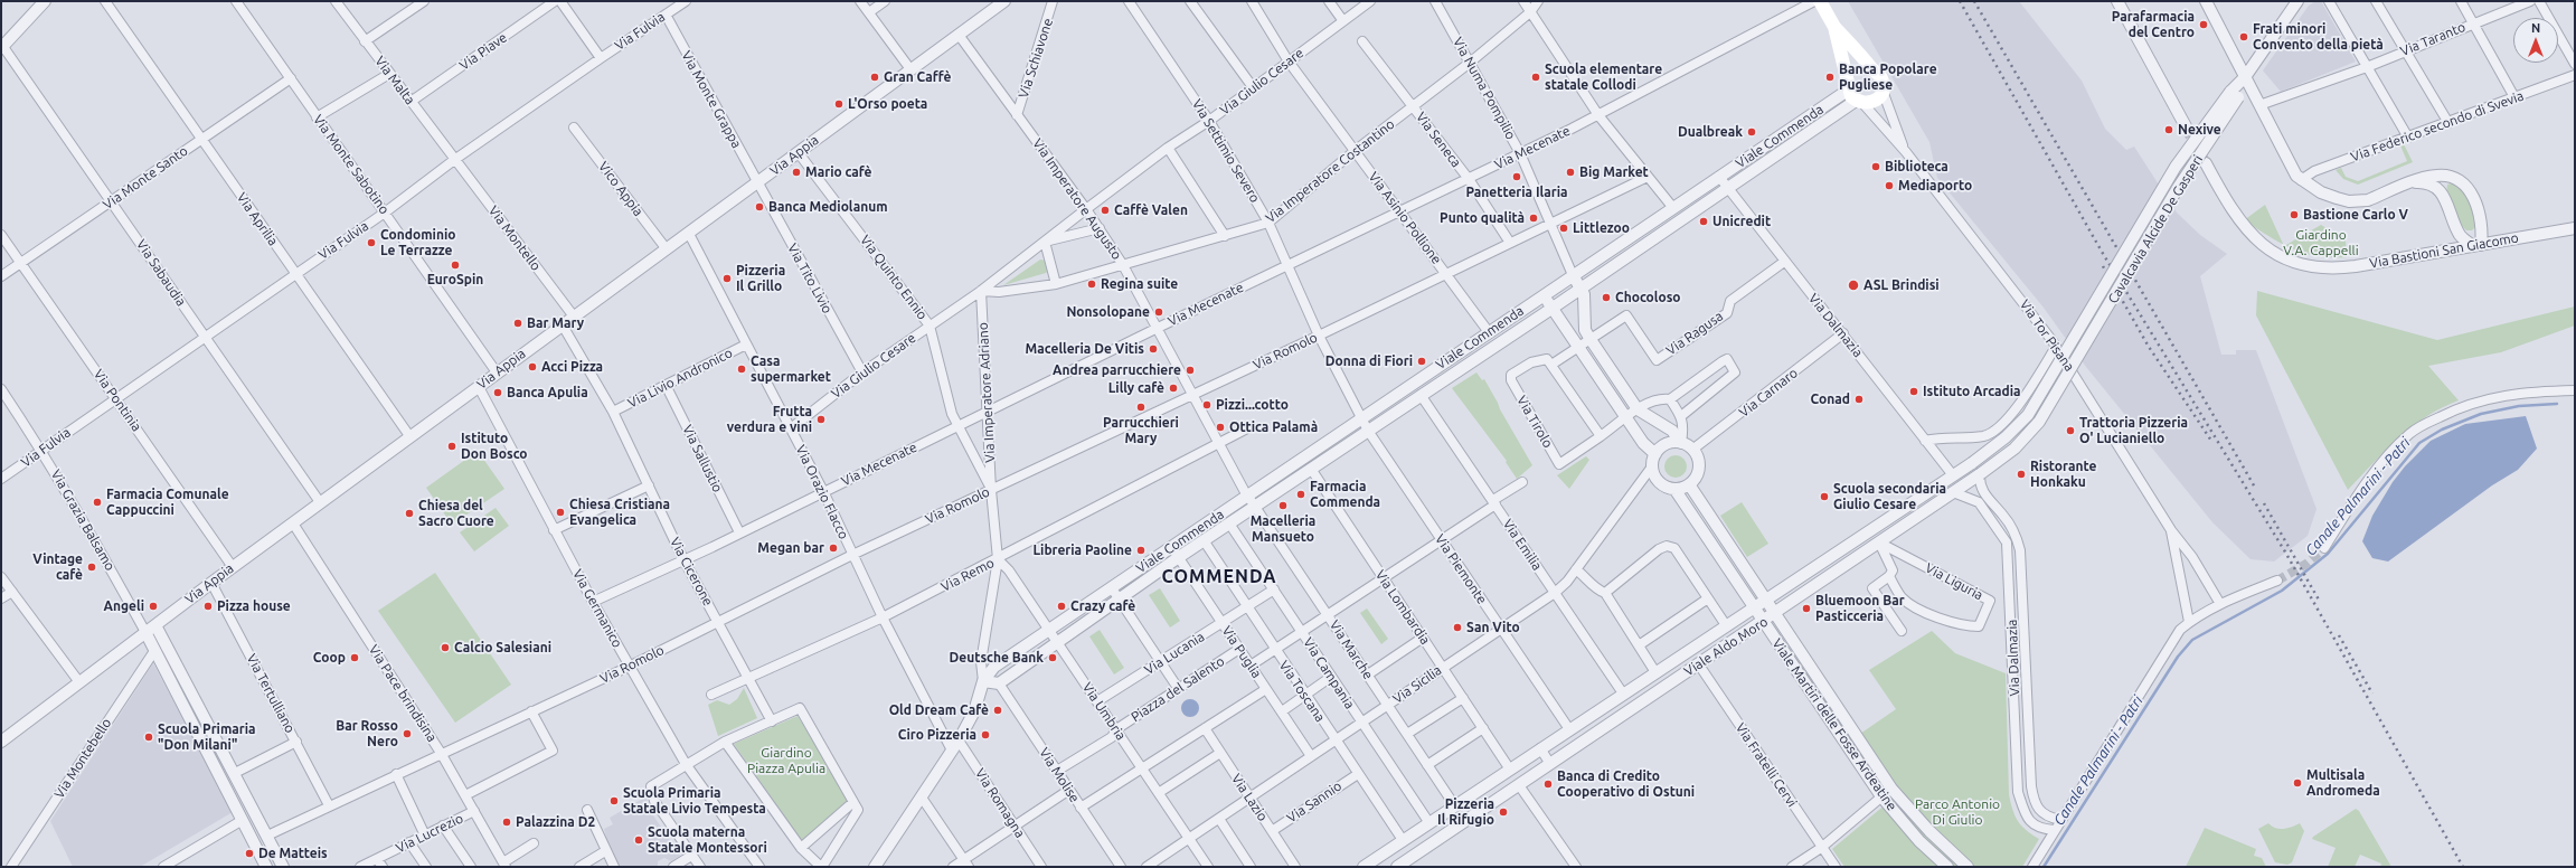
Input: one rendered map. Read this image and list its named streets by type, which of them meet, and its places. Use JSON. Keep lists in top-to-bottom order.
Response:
{
  "streets": {
    "main road": ["Via Tor Pisana"],
    "street": [
      "Via Fulvia",
      "Via Taranto",
      "Via Piave",
      "Via Schiavone",
      "Via Malta",
      "Via Giulio Cesare",
      "Via Numa Pompilio",
      "Via Monte Grappa",
      "Via Federico secondo di Svevia",
      "Viale Commenda",
      "Via Seneca",
      "Via Mecenate",
      "Via Settimio Severo",
      "Via Appia",
      "Via Monte Sabotino",
      "Via Imperatore Costantino",
      "Via Monte Santo",
      "Vico Appia",
      "Via Imperatore Augusto",
      "Via Asinio Pollione",
      "Via Aprilia",
      "Cavalcavia Alcide De Gasperi",
      "Via Montello",
      "Via Bastioni San Giacomo",
      "Via Sabaudia",
      "Via Quinto Ennio",
      "Via Tito Livio",
      "Via Dalmazia",
      "Via Ragusa",
      "Via Romolo",
      "Via Livio Andronico",
      "Via Imperatore Adriano",
      "Via Carnaro",
      "Via Pontinia",
      "Via Tirolo",
      "Via Sallustio",
      "Via Orazio Flacco",
      "Via Grazia Balsamo",
      "Via Emilia",
      "Via Piemonte",
      "Via Cicerone",
      "Via Remo",
      "Via Liguria",
      "Via Lombardia",
      "Via Germanico",
      "Viale Aldo Moro",
      "Via Marche",
      "Via Puglia",
      "Via Lucania",
      "Via Campania",
      "Via Sicilia",
      "Piazza del Salento",
      "Via Toscana",
      "Via Tertulliano",
      "Via Pace brindisina",
      "Via Umbria",
      "Viale Martiri delle Fosse Ardeatine",
      "Via Montebello",
      "Via Fratelli Cervi",
      "Via Molise",
      "Via Lazio",
      "Via Sannio",
      "Via Romagna",
      "Via Lucrezio"
    ]
  },
  "crossings": [
    ["Via Fulvia", "Via Malta"],
    ["Via Fulvia", "Via Monte Grappa"],
    ["Via Fulvia", "Via Monte Sabotino"],
    ["Via Fulvia", "Via Aprilia"],
    ["Via Fulvia", "Via Montello"],
    ["Via Fulvia", "Via Sabaudia"],
    ["Via Fulvia", "Via Pontinia"],
    ["Via Fulvia", "Via Grazia Balsamo"],
    ["Via Piave", "Via Malta"],
    ["Via Schiavone", "Via Imperatore Augusto"],
    ["Via Malta", "Via Montello"],
    ["Via Giulio Cesare", "Via Settimio Severo"],
    ["Via Giulio Cesare", "Via Imperatore Costantino"],
    ["Via Giulio Cesare", "Via Imperatore Augusto"],
    ["Via Giulio Cesare", "Via Asinio Pollione"],
    ["Via Giulio Cesare", "Via Quinto Ennio"],
    ["Via Giulio Cesare", "Via Tito Livio"],
    ["Via Giulio Cesare", "Via Imperatore Adriano"],
    ["Via Giulio Cesare", "Via Orazio Flacco"],
    ["Via Numa Pompilio", "Viale Commenda"],
    ["Via Numa Pompilio", "Via Mecenate"],
    ["Via Numa Pompilio", "Via Imperatore Costantino"],
    ["Via Numa Pompilio", "Via Romolo"],
    ["Via Monte Grappa", "Via Appia"],
    ["Via Monte Grappa", "Via Tito Livio"],
    ["Viale Commenda", "Via Settimio Severo"],
    ["Viale Commenda", "Via Imperatore Augusto"],
    ["Viale Commenda", "Via Asinio Pollione"],
    ["Viale Commenda", "Via Dalmazia"],
    ["Viale Commenda", "Via Tor Pisana"],
    ["Viale Commenda", "Via Imperatore Adriano"],
    ["Viale Commenda", "Via Emilia"],
    ["Viale Commenda", "Via Piemonte"],
    ["Viale Commenda", "Via Lombardia"],
    ["Viale Commenda", "Via Marche"],
    ["Viale Commenda", "Via Puglia"],
    ["Viale Commenda", "Via Campania"],
    ["Viale Commenda", "Via Toscana"],
    ["Viale Commenda", "Via Umbria"],
    ["Viale Commenda", "Via Molise"],
    ["Via Seneca", "Via Mecenate"],
    ["Via Seneca", "Via Imperatore Costantino"],
    ["Via Seneca", "Via Romolo"],
    ["Via Mecenate", "Via Settimio Severo"],
    ["Via Mecenate", "Via Imperatore Augusto"],
    ["Via Mecenate", "Via Asinio Pollione"],
    ["Via Mecenate", "Via Quinto Ennio"],
    ["Via Mecenate", "Via Imperatore Adriano"],
    ["Via Mecenate", "Via Sallustio"],
    ["Via Mecenate", "Via Orazio Flacco"],
    ["Via Mecenate", "Via Cicerone"],
    ["Via Mecenate", "Via Germanico"],
    ["Via Settimio Severo", "Via Imperatore Costantino"],
    ["Via Settimio Severo", "Via Romolo"],
    ["Via Settimio Severo", "Via Piemonte"],
    ["Via Appia", "Via Monte Sabotino"],
    ["Via Appia", "Vico Appia"],
    ["Via Appia", "Via Imperatore Augusto"],
    ["Via Appia", "Via Aprilia"],
    ["Via Appia", "Via Montello"],
    ["Via Appia", "Via Sabaudia"],
    ["Via Appia", "Via Quinto Ennio"],
    ["Via Appia", "Via Tito Livio"],
    ["Via Appia", "Via Pontinia"],
    ["Via Appia", "Via Orazio Flacco"],
    ["Via Appia", "Via Grazia Balsamo"],
    ["Via Appia", "Via Cicerone"],
    ["Via Appia", "Via Germanico"],
    ["Via Appia", "Via Tertulliano"],
    ["Via Appia", "Via Pace brindisina"],
    ["Via Monte Sabotino", "Via Monte Santo"],
    ["Via Imperatore Costantino", "Via Imperatore Augusto"],
    ["Via Imperatore Costantino", "Via Asinio Pollione"],
    ["Via Imperatore Costantino", "Via Imperatore Adriano"],
    ["Via Monte Santo", "Via Aprilia"],
    ["Via Monte Santo", "Via Sabaudia"],
    ["Via Monte Santo", "Via Pontinia"],
    ["Via Imperatore Augusto", "Via Romolo"],
    ["Via Imperatore Augusto", "Via Remo"],
    ["Via Imperatore Augusto", "Via Marche"],
    ["Via Asinio Pollione", "Via Romolo"],
    ["Cavalcavia Alcide De Gasperi", "Via Dalmazia"],
    ["Cavalcavia Alcide De Gasperi", "Viale Aldo Moro"],
    ["Via Quinto Ennio", "Via Romolo"],
    ["Via Quinto Ennio", "Via Imperatore Adriano"],
    ["Via Dalmazia", "Via Ragusa"],
    ["Via Dalmazia", "Via Carnaro"],
    ["Via Dalmazia", "Viale Aldo Moro"],
    ["Via Romolo", "Via Imperatore Adriano"],
    ["Via Romolo", "Via Orazio Flacco"],
    ["Via Romolo", "Via Cicerone"],
    ["Via Romolo", "Via Germanico"],
    ["Via Romolo", "Via Tertulliano"],
    ["Via Romolo", "Via Pace brindisina"],
    ["Via Livio Andronico", "Via Sallustio"],
    ["Via Livio Andronico", "Via Orazio Flacco"],
    ["Via Livio Andronico", "Via Cicerone"],
    ["Via Imperatore Adriano", "Via Remo"],
    ["Via Imperatore Adriano", "Via Umbria"],
    ["Via Carnaro", "Via Sicilia"],
    ["Via Orazio Flacco", "Via Remo"],
    ["Via Emilia", "Viale Aldo Moro"],
    ["Via Emilia", "Via Sicilia"],
    ["Via Piemonte", "Viale Aldo Moro"],
    ["Via Piemonte", "Via Sicilia"],
    ["Via Cicerone", "Via Remo"],
    ["Via Remo", "Via Umbria"],
    ["Via Liguria", "Viale Aldo Moro"],
    ["Via Lombardia", "Viale Aldo Moro"],
    ["Via Lombardia", "Via Sicilia"],
    ["Viale Aldo Moro", "Via Marche"],
    ["Viale Aldo Moro", "Via Campania"],
    ["Viale Aldo Moro", "Via Toscana"],
    ["Viale Aldo Moro", "Viale Martiri delle Fosse Ardeatine"],
    ["Viale Aldo Moro", "Via Fratelli Cervi"],
    ["Via Marche", "Via Sicilia"],
    ["Via Puglia", "Via Lucania"],
    ["Via Puglia", "Via Sicilia"],
    ["Via Puglia", "Piazza del Salento"],
    ["Via Lucania", "Via Campania"],
    ["Via Lucania", "Via Toscana"],
    ["Via Lucania", "Via Umbria"],
    ["Via Campania", "Via Sicilia"],
    ["Via Sicilia", "Via Toscana"],
    ["Via Sicilia", "Via Umbria"],
    ["Via Sicilia", "Via Lazio"],
    ["Piazza del Salento", "Via Umbria"],
    ["Piazza del Salento", "Via Molise"],
    ["Via Toscana", "Via Sannio"],
    ["Via Pace brindisina", "Via Lucrezio"],
    ["Via Lazio", "Via Sannio"]
  ],
  "districts": ["COMMENDA"],
  "water": ["Canale Palmarini - Patri"],
  "parks": ["Giardino V.A. Cappelli", "Giardino Piazza Apulia", "Parco Antonio Di Giulio"],
  "places": [
    "Parafarmacia del Centro",
    "Frati minori Convento della pietà",
    "Gran Caffè",
    "Scuola elementare statale Collodi",
    "Banca Popolare Pugliese",
    "L'Orso poeta",
    "Nexive",
    "Dualbreak",
    "Biblioteca",
    "Mario cafè",
    "Big Market",
    "Panetteria Ilaria",
    "Mediaporto",
    "Banca Mediolanum",
    "Caffè Valen",
    "Bastione Carlo V",
    "Punto qualità",
    "Unicredit",
    "Littlezoo",
    "Condominio Le Terrazze",
    "EuroSpin",
    "Pizzeria Il Grillo",
    "Regina suite",
    "ASL Brindisi",
    "Chocoloso",
    "Nonsolopane",
    "Bar Mary",
    "Macelleria De Vitis",
    "Donna di Fiori",
    "Acci Pizza",
    "Casa supermarket",
    "Andrea parrucchiere",
    "Lilly cafè",
    "Istituto Arcadia",
    "Banca Apulia",
    "Conad",
    "Pizzi...cotto",
    "Parrucchieri Mary",
    "Frutta verdura e vini",
    "Ottica Palamà",
    "Trattoria Pizzeria O' Lucianiello",
    "Istituto Don Bosco",
    "Ristorante Honkaku",
    "Farmacia Commenda",
    "Scuola secondaria Giulio Cesare",
    "Farmacia Comunale Cappuccini",
    "Macelleria Mansueto",
    "Chiesa Cristiana Evangelica",
    "Chiesa del Sacro Cuore",
    "Megan bar",
    "Libreria Paoline",
    "Vintage cafè",
    "Angeli",
    "Pizza house",
    "Crazy cafè",
    "Bluemoon Bar Pasticceria",
    "San Vito",
    "Calcio Salesiani",
    "Coop",
    "Deutsche Bank",
    "Old Dream Cafè",
    "Bar Rosso Nero",
    "Ciro Pizzeria",
    "Scuola Primaria \"Don Milani\"",
    "Multisala Andromeda",
    "Banca di Credito Cooperativo di Ostuni",
    "Scuola Primaria Statale Livio Tempesta",
    "Pizzeria Il Rifugio",
    "Palazzina D2",
    "Scuola materna Statale Montessori",
    "De Matteis"
  ],
  "north": "top"
}
